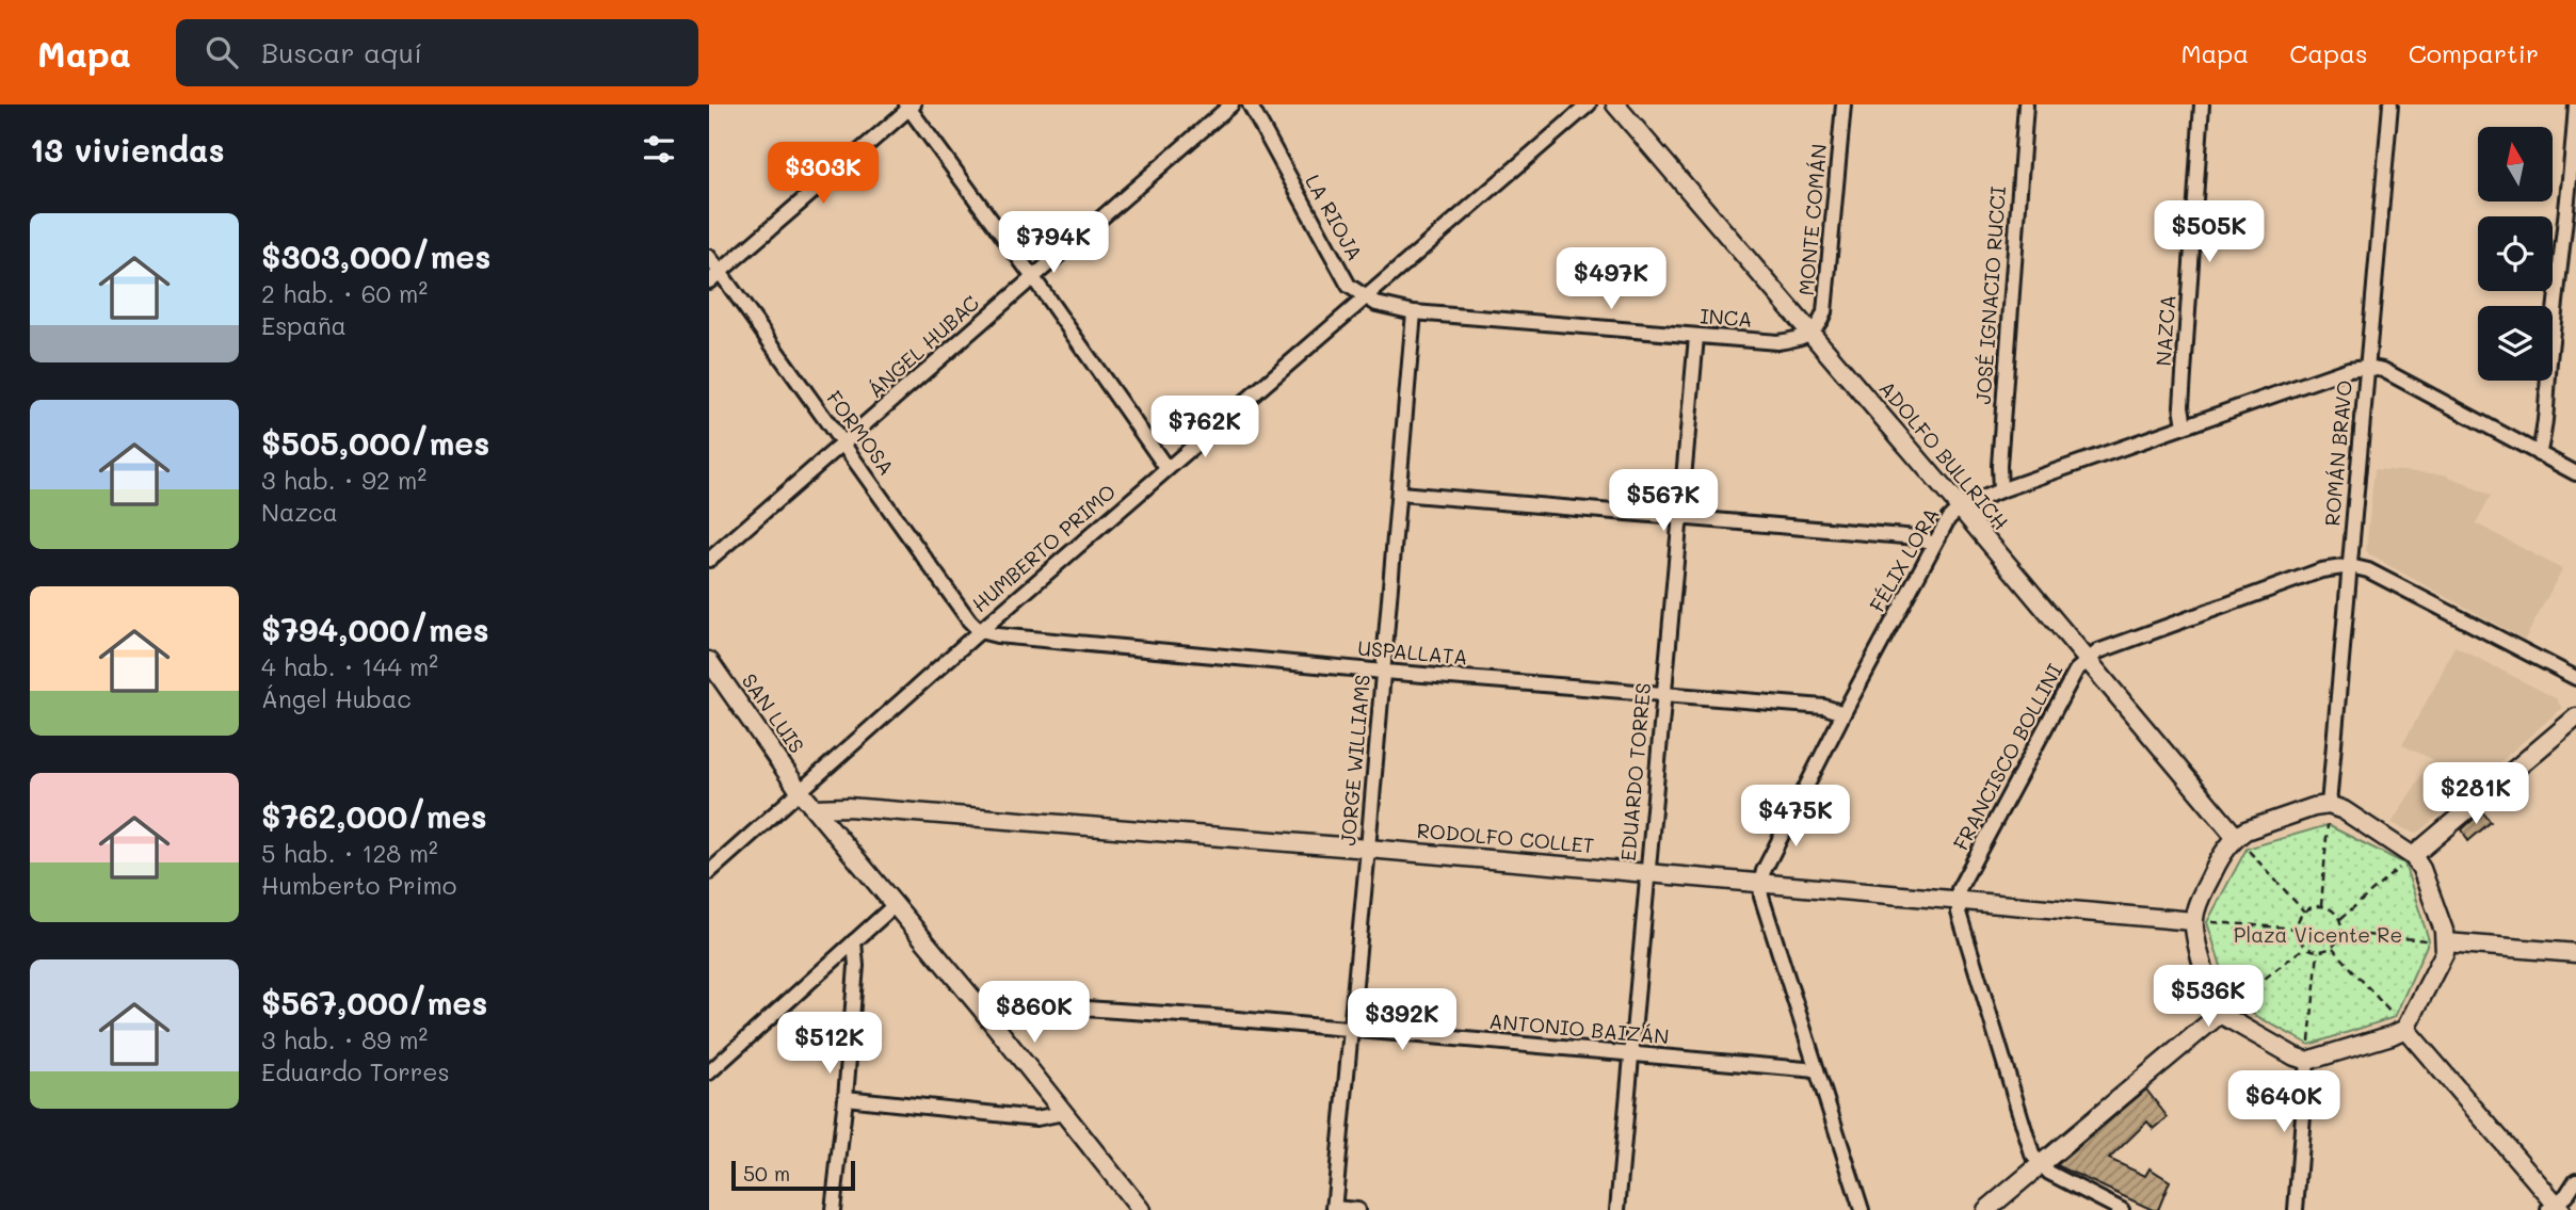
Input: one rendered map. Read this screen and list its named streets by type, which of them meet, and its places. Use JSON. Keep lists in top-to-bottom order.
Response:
{
  "streets": {
    "street": [
      "LA RIOJA",
      "MONTE COMÁN",
      "JOSÉ IGNACIO RUCCI",
      "INCA",
      "NAZCA",
      "ÁNGEL HUBAC",
      "FORMOSA",
      "ROMÁN BRAVO",
      "ADOLFO BULLRICH",
      "HUMBERTO PRIMO",
      "FÉLIX LORA",
      "USPALLATA",
      "SAN LUIS",
      "FRANCISCO BOLLINI",
      "JORGE WILLIAMS",
      "EDUARDO TORRES",
      "RODOLFO COLLET",
      "ANTONIO BAIZÁN"
    ]
  },
  "crossings": [
    ["LA RIOJA", "HUMBERTO PRIMO"],
    ["MONTE COMÁN", "INCA"],
    ["MONTE COMÁN", "ADOLFO BULLRICH"],
    ["JOSÉ IGNACIO RUCCI", "FÉLIX LORA"],
    ["INCA", "ADOLFO BULLRICH"],
    ["INCA", "JORGE WILLIAMS"],
    ["INCA", "EDUARDO TORRES"],
    ["NAZCA", "FÉLIX LORA"],
    ["ÁNGEL HUBAC", "FORMOSA"],
    ["FORMOSA", "HUMBERTO PRIMO"],
    ["FORMOSA", "USPALLATA"],
    ["ROMÁN BRAVO", "FÉLIX LORA"],
    ["ROMÁN BRAVO", "FRANCISCO BOLLINI"],
    ["ADOLFO BULLRICH", "FÉLIX LORA"],
    ["ADOLFO BULLRICH", "FRANCISCO BOLLINI"],
    ["HUMBERTO PRIMO", "USPALLATA"],
    ["HUMBERTO PRIMO", "SAN LUIS"],
    ["FÉLIX LORA", "USPALLATA"],
    ["FÉLIX LORA", "RODOLFO COLLET"],
    ["USPALLATA", "JORGE WILLIAMS"],
    ["USPALLATA", "EDUARDO TORRES"],
    ["SAN LUIS", "RODOLFO COLLET"],
    ["SAN LUIS", "ANTONIO BAIZÁN"],
    ["FRANCISCO BOLLINI", "RODOLFO COLLET"],
    ["JORGE WILLIAMS", "RODOLFO COLLET"],
    ["JORGE WILLIAMS", "ANTONIO BAIZÁN"],
    ["EDUARDO TORRES", "RODOLFO COLLET"],
    ["EDUARDO TORRES", "ANTONIO BAIZÁN"]
  ],
  "parks": ["Plaza Vicente Re"],
  "scale_bar": "50 m",
  "north": "top",
  "page": {
    "header": "Mapa",
    "search": "Buscar aquí",
    "nav": ["Mapa", "Capas", "Compartir"],
    "heading": "13 viviendas",
    "price": [
      "$303K",
      "$505K",
      "$794K",
      "$497K",
      "$762K",
      "$567K",
      "$281K",
      "$475K",
      "$536K",
      "$860K",
      "$392K",
      "$512K",
      "$640K"
    ],
    "list": [
      {
        "name": "$303,000/mes",
        "note": "2 hab. · 60 m² · España"
      },
      {
        "name": "$505,000/mes",
        "note": "3 hab. · 92 m² · Nazca"
      },
      {
        "name": "$794,000/mes",
        "note": "4 hab. · 144 m² · Ángel Hubac"
      },
      {
        "name": "$762,000/mes",
        "note": "5 hab. · 128 m² · Humberto Primo"
      },
      {
        "name": "$567,000/mes",
        "note": "3 hab. · 89 m² · Eduardo Torres"
      }
    ],
    "scale": "50 m"
  }
}
